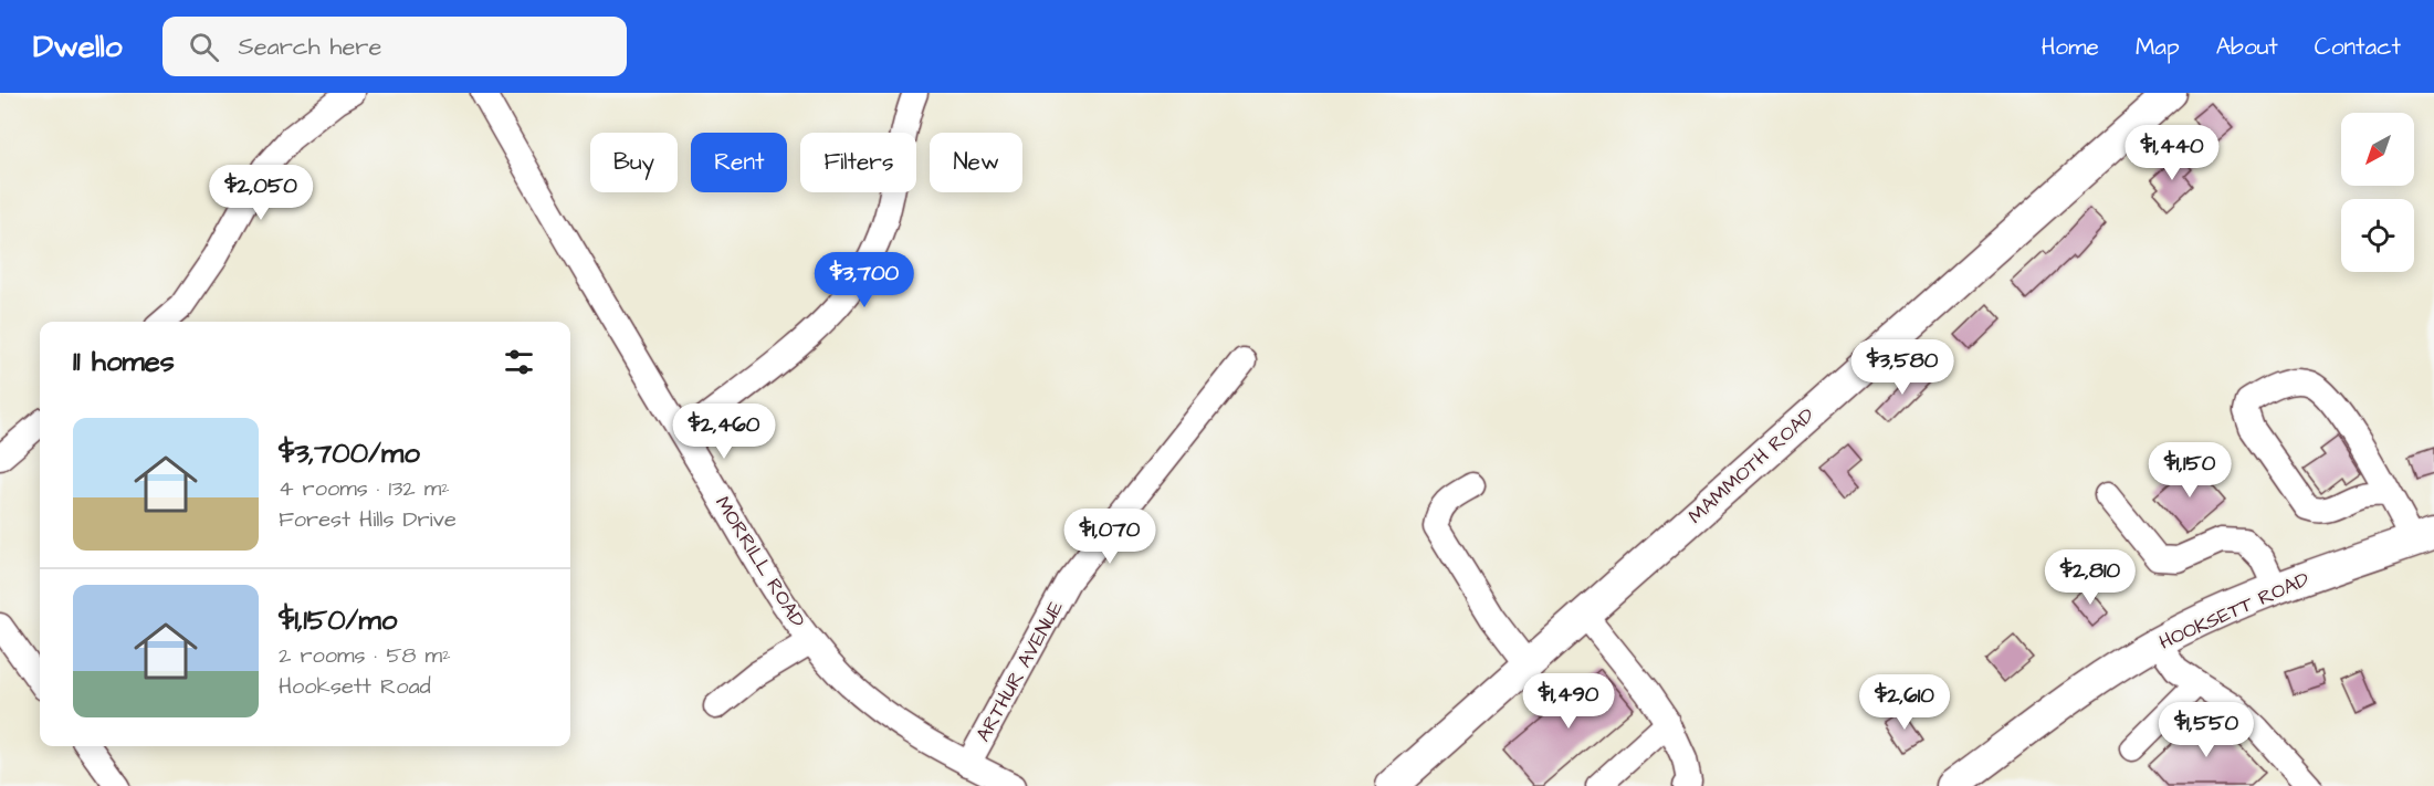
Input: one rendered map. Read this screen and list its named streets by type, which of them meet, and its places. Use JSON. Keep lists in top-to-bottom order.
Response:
{
  "streets": {
    "main road": ["MAMMOTH ROAD", "HOOKSETT ROAD"],
    "street": ["MORRILL ROAD", "ARTHUR AVENUE"]
  },
  "crossings": [
    ["MORRILL ROAD", "ARTHUR AVENUE"]
  ],
  "north": "bottom left",
  "page": {
    "header": "Dwello",
    "search": "Search here",
    "nav": [
      "Home",
      "Map",
      "About",
      "Contact"
    ],
    "price": [
      "$1,440",
      "$2,050",
      "$3,700",
      "$3,580",
      "$2,460",
      "$1,150",
      "$1,070",
      "$2,810",
      "$1,490",
      "$2,610",
      "$1,550"
    ],
    "chip": [
      "Buy",
      "Rent",
      "Filters",
      "New"
    ],
    "heading": "11 homes",
    "list": [
      {
        "name": "$3,700/mo",
        "note": "4 rooms · 132 m² · Forest Hills Drive"
      },
      {
        "name": "$1,150/mo",
        "note": "2 rooms · 58 m² · Hooksett Road"
      }
    ]
  }
}
